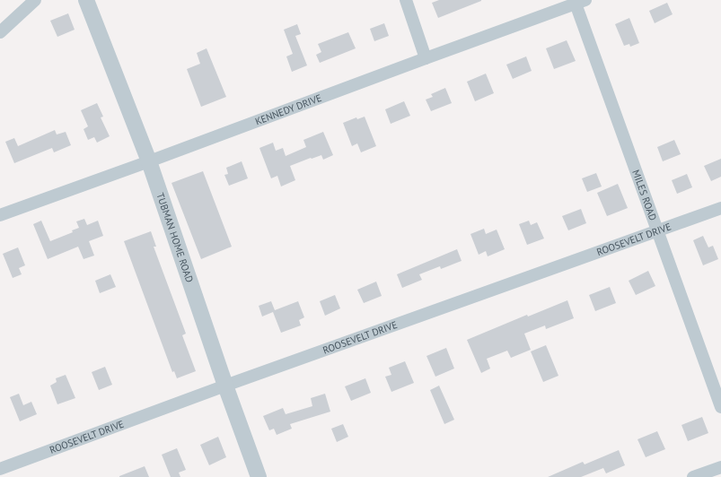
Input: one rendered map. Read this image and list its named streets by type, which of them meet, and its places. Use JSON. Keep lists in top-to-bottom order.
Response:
{
  "streets": {
    "street": [
      "KENNEDY DRIVE",
      "MILES ROAD",
      "TUBMAN HOME ROAD",
      "ROOSEVELT DRIVE"
    ]
  },
  "crossings": [
    ["KENNEDY DRIVE", "MILES ROAD"],
    ["KENNEDY DRIVE", "TUBMAN HOME ROAD"],
    ["MILES ROAD", "ROOSEVELT DRIVE"],
    ["TUBMAN HOME ROAD", "ROOSEVELT DRIVE"]
  ]
}
